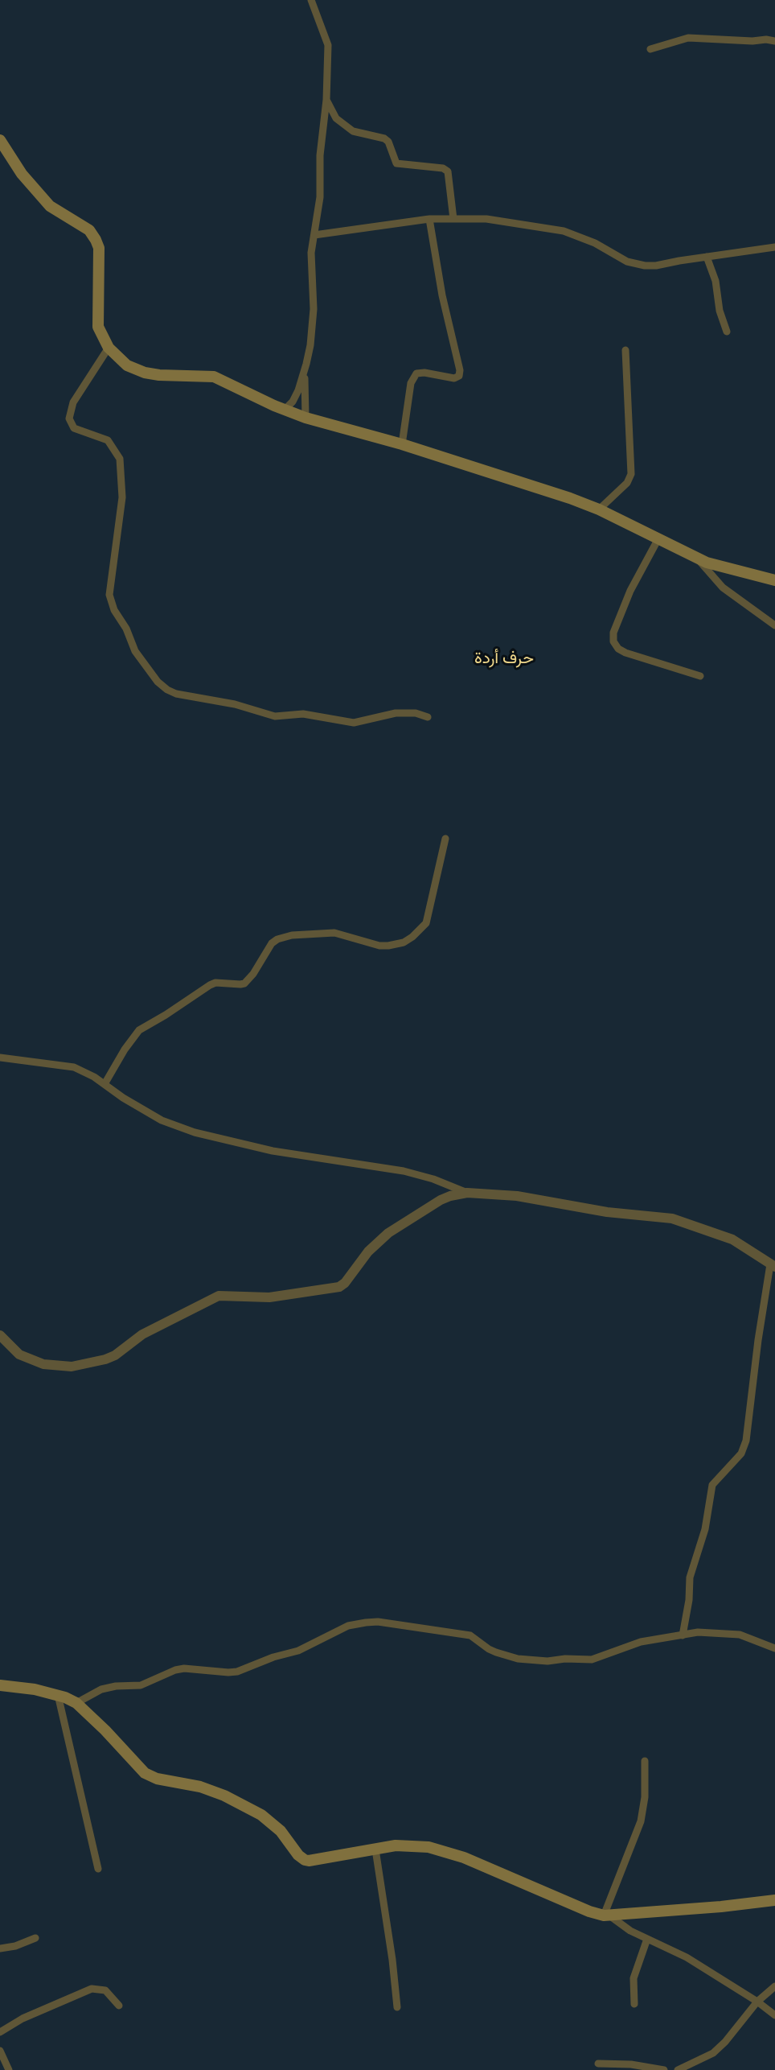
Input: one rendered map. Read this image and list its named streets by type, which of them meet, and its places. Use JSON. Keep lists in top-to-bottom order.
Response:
{
  "districts": ["حرف أردة"]
}
